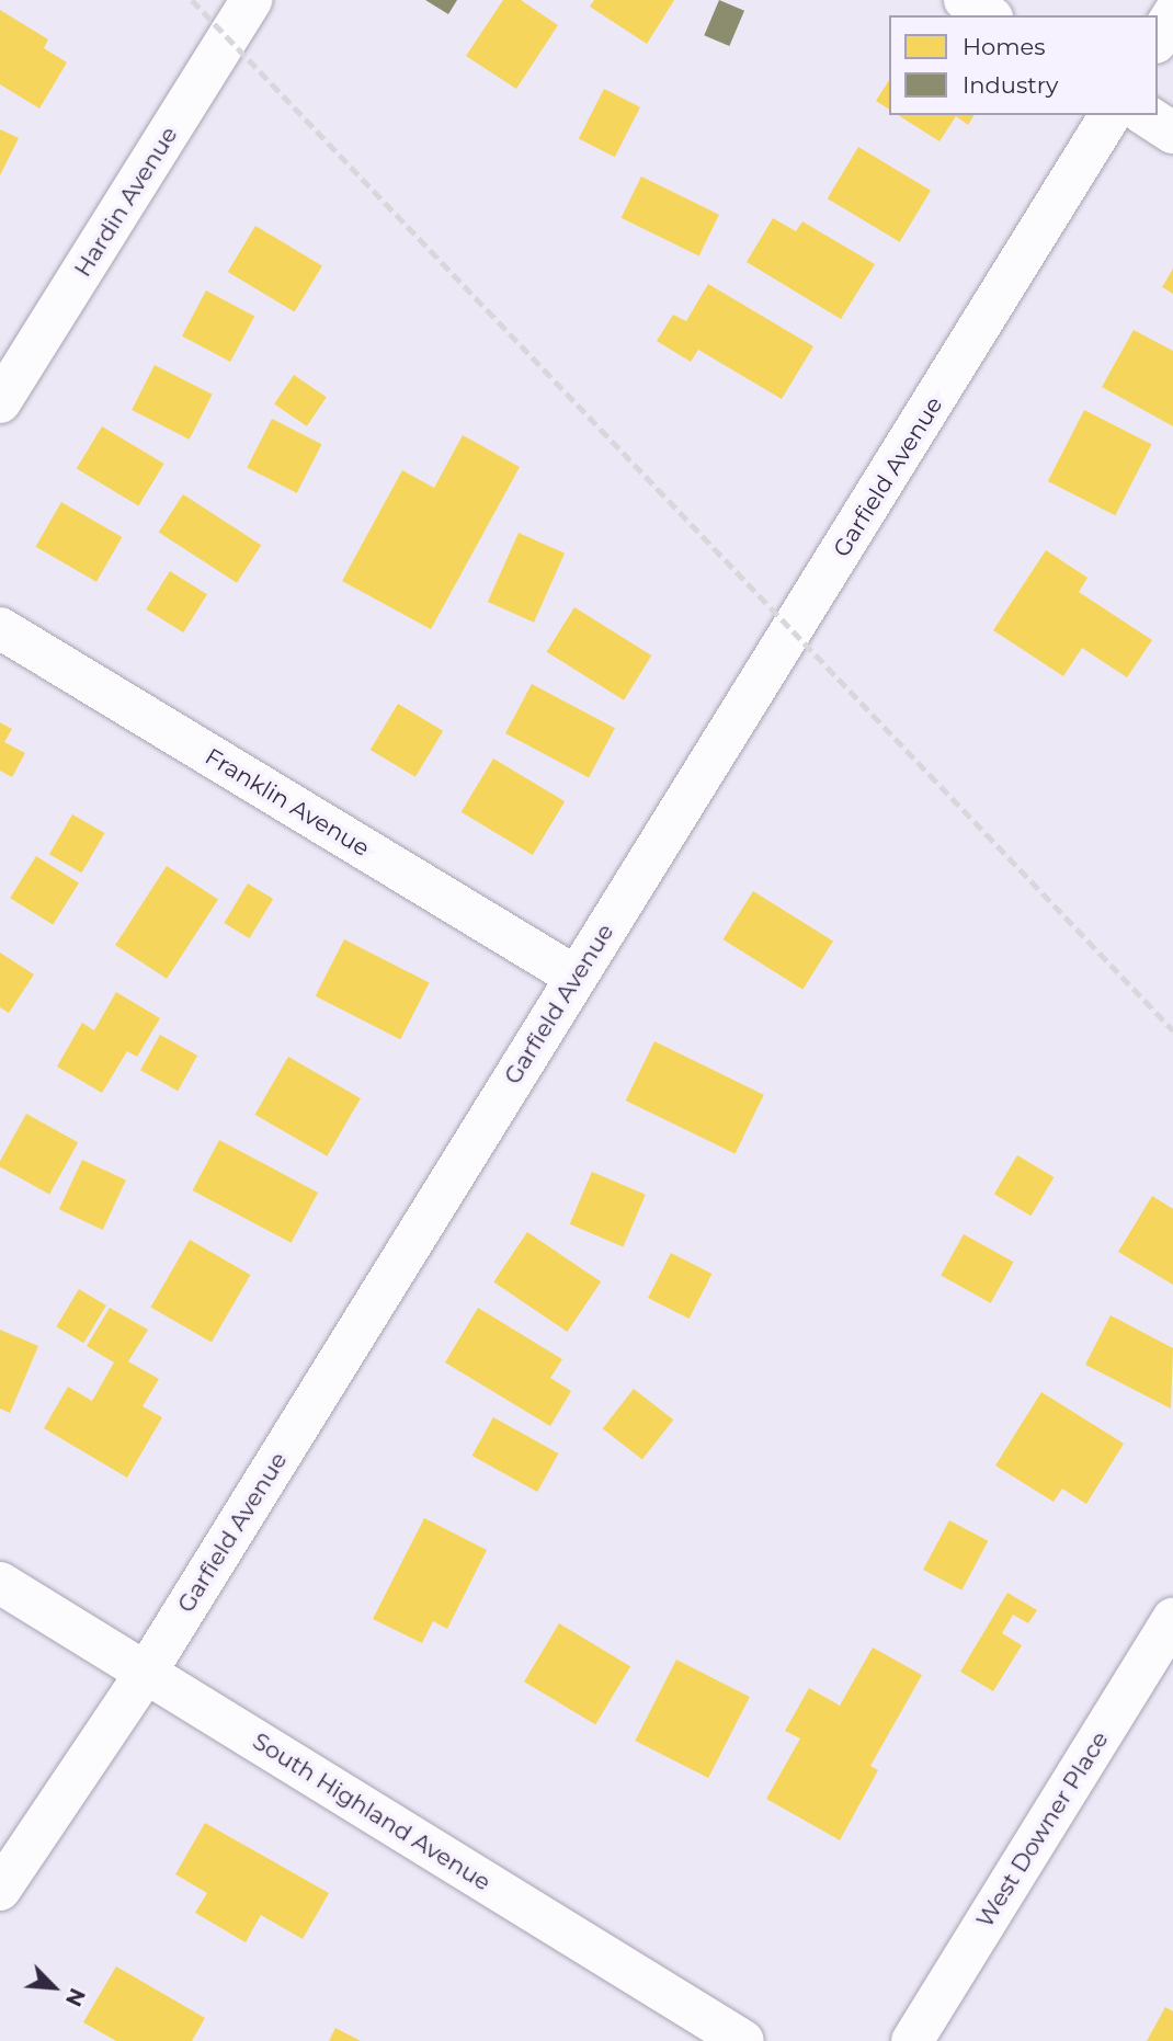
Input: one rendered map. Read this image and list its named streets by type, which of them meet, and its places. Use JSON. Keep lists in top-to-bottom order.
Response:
{
  "streets": {
    "street": [
      "Hardin Avenue",
      "Garfield Avenue",
      "Franklin Avenue",
      "South Highland Avenue",
      "West Downer Place"
    ]
  },
  "crossings": [
    ["Garfield Avenue", "Franklin Avenue"],
    ["Garfield Avenue", "South Highland Avenue"]
  ],
  "legend": ["Homes", "Industry"],
  "north": "bottom right"
}
